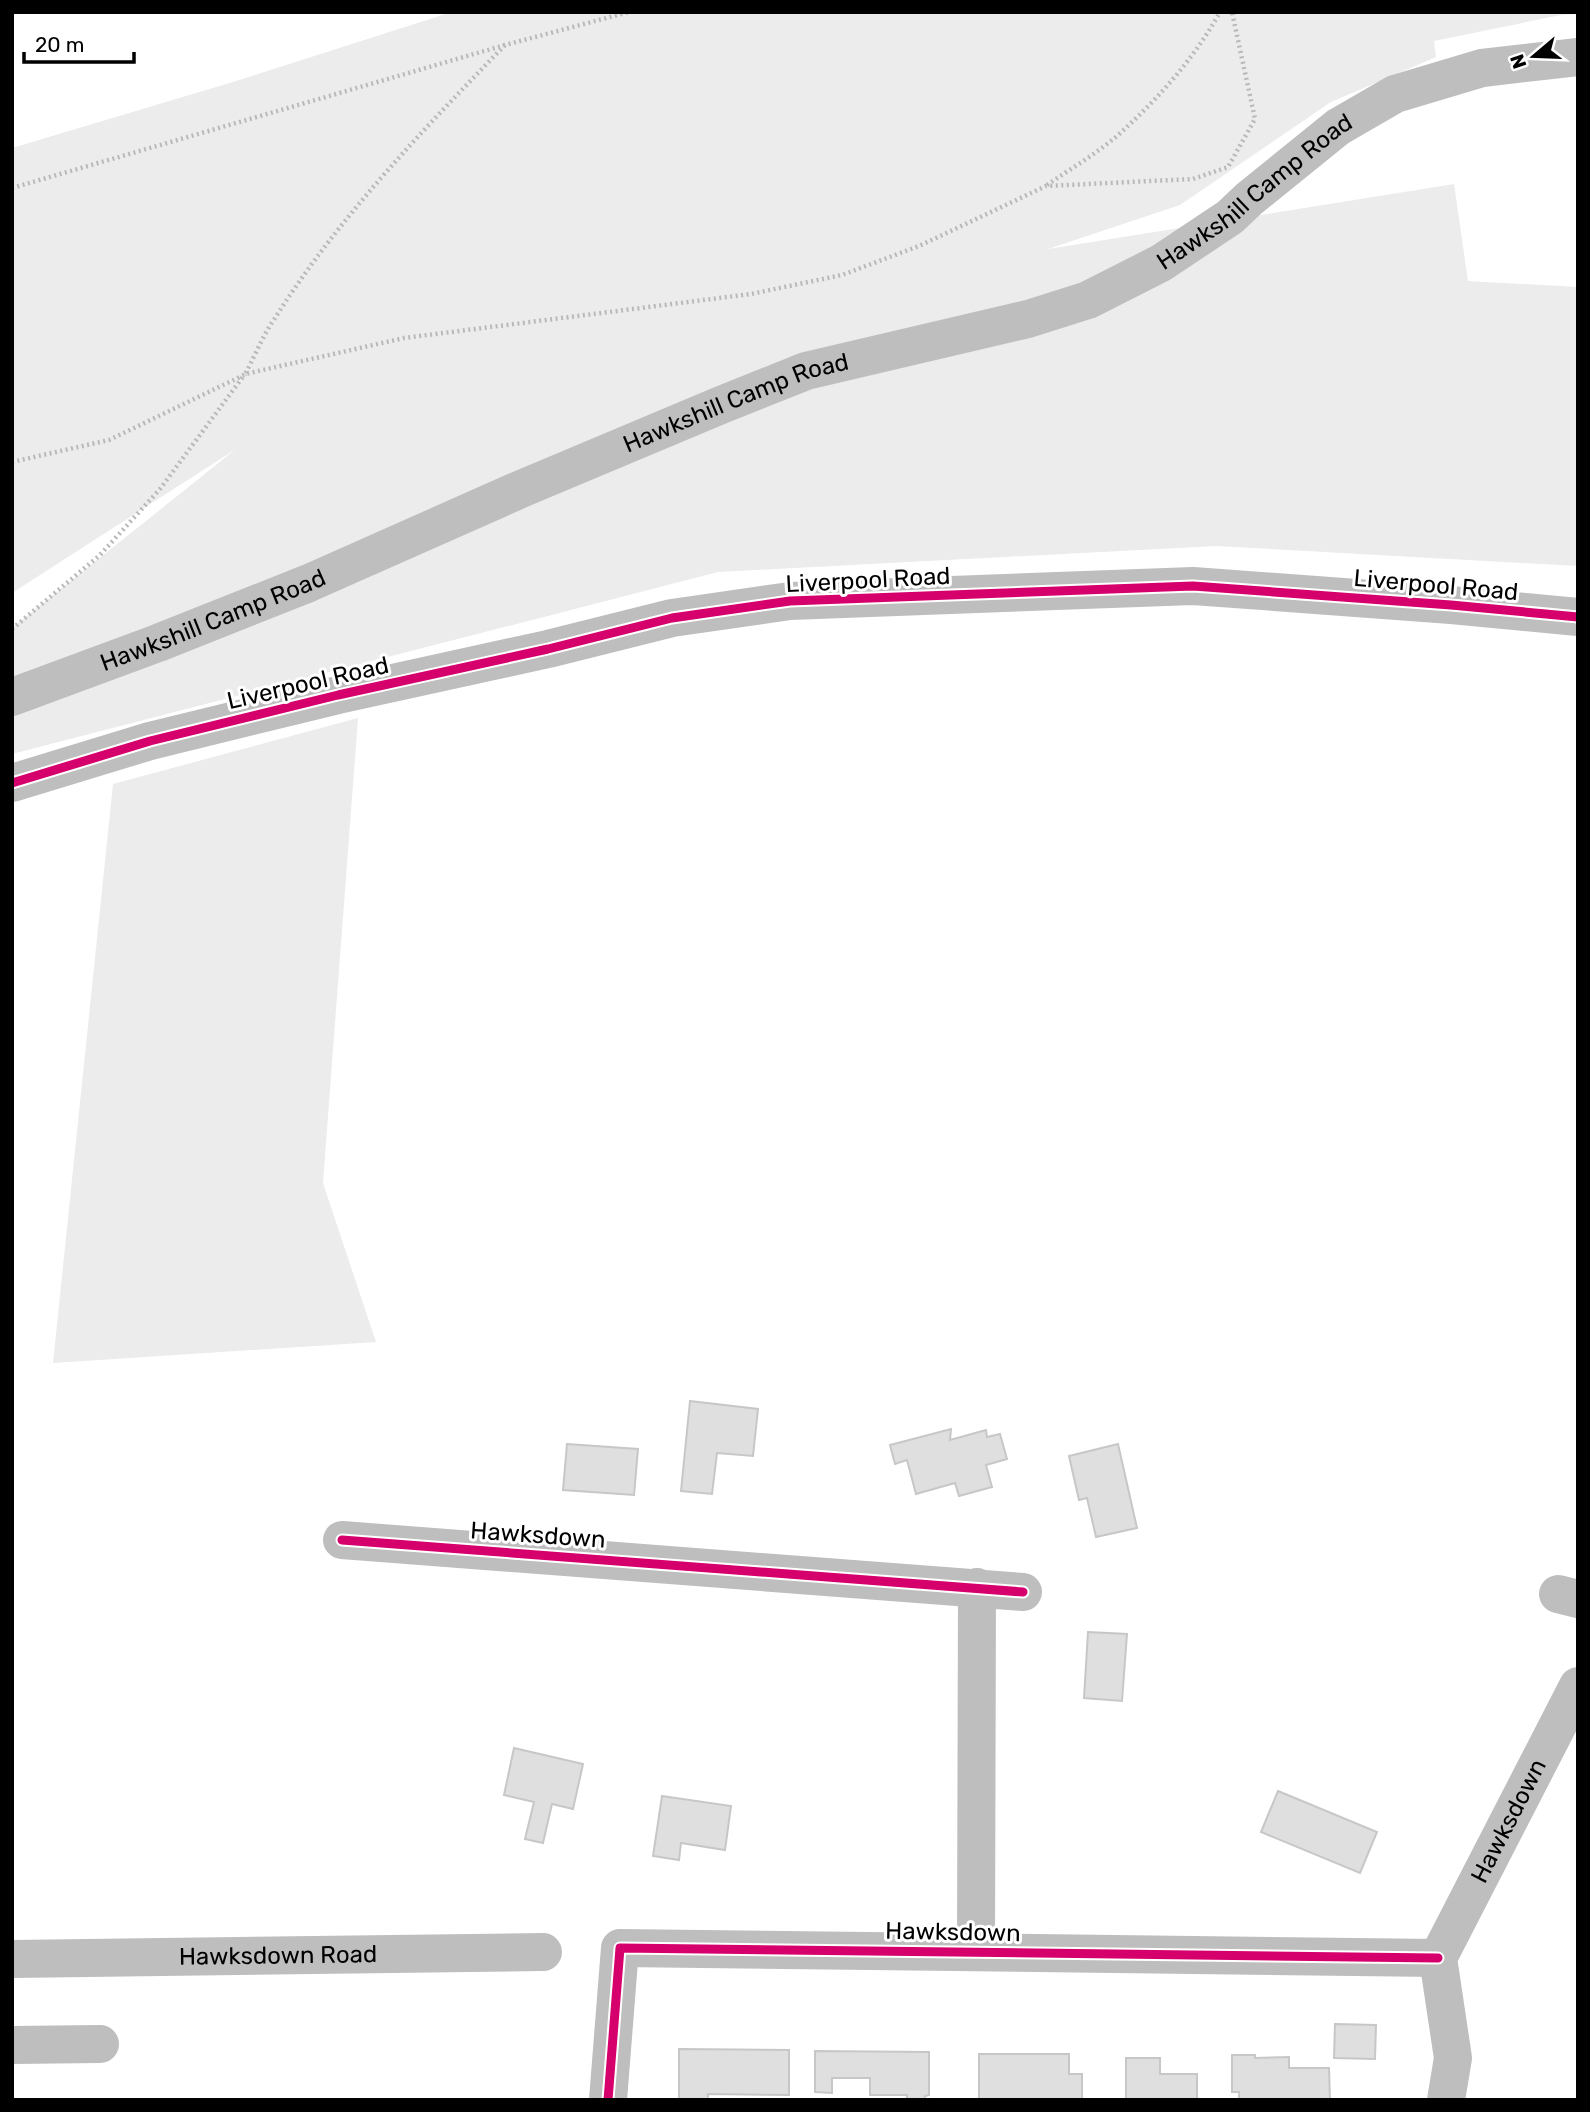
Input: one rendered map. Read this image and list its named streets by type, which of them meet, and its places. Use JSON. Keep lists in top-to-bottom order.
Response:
{
  "streets": {
    "street": [
      "Hawkshill Camp Road",
      "Liverpool Road",
      "Hawksdown",
      "Hawksdown Road"
    ]
  },
  "scale_bar": "20 m",
  "north": "left"
}
